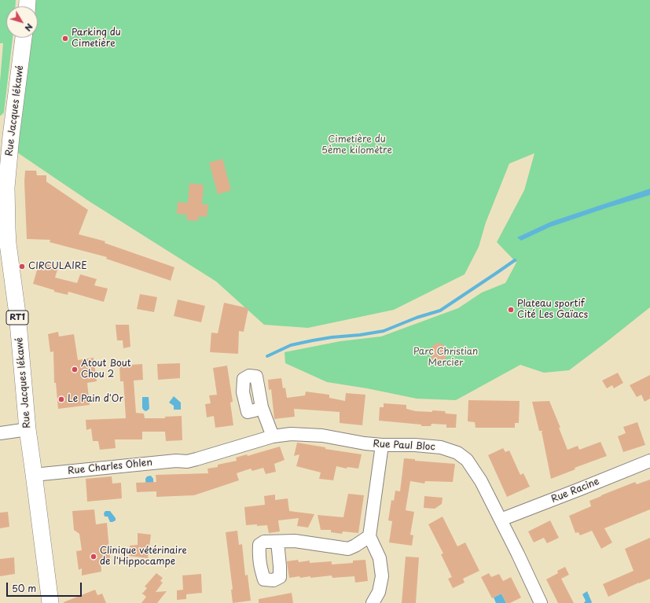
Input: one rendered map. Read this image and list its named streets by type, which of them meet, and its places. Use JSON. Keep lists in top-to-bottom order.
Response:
{
  "streets": {
    "main road": ["Rue Jacques Iékawé", "RT1"],
    "street": ["Rue Paul Bloc", "Rue Charles Ohlen", "Rue Racine"]
  },
  "crossings": [
    ["Rue Jacques Iékawé", "Rue Charles Ohlen"],
    ["Rue Paul Bloc", "Rue Charles Ohlen"],
    ["Rue Paul Bloc", "Rue Racine"]
  ],
  "parks": ["Cimetière du 5ème kilomètre", "Parc Christian Mercier"],
  "places": [
    "Parking du Cimetière",
    "CIRCULAIRE",
    "Plateau sportif Cité Les Gaïacs",
    "Atout Bout Chou 2",
    "Le Pain d'Or",
    "Clinique vétérinaire de l'Hippocampe"
  ],
  "scale_bar": "50 m",
  "north": "bottom right"
}
